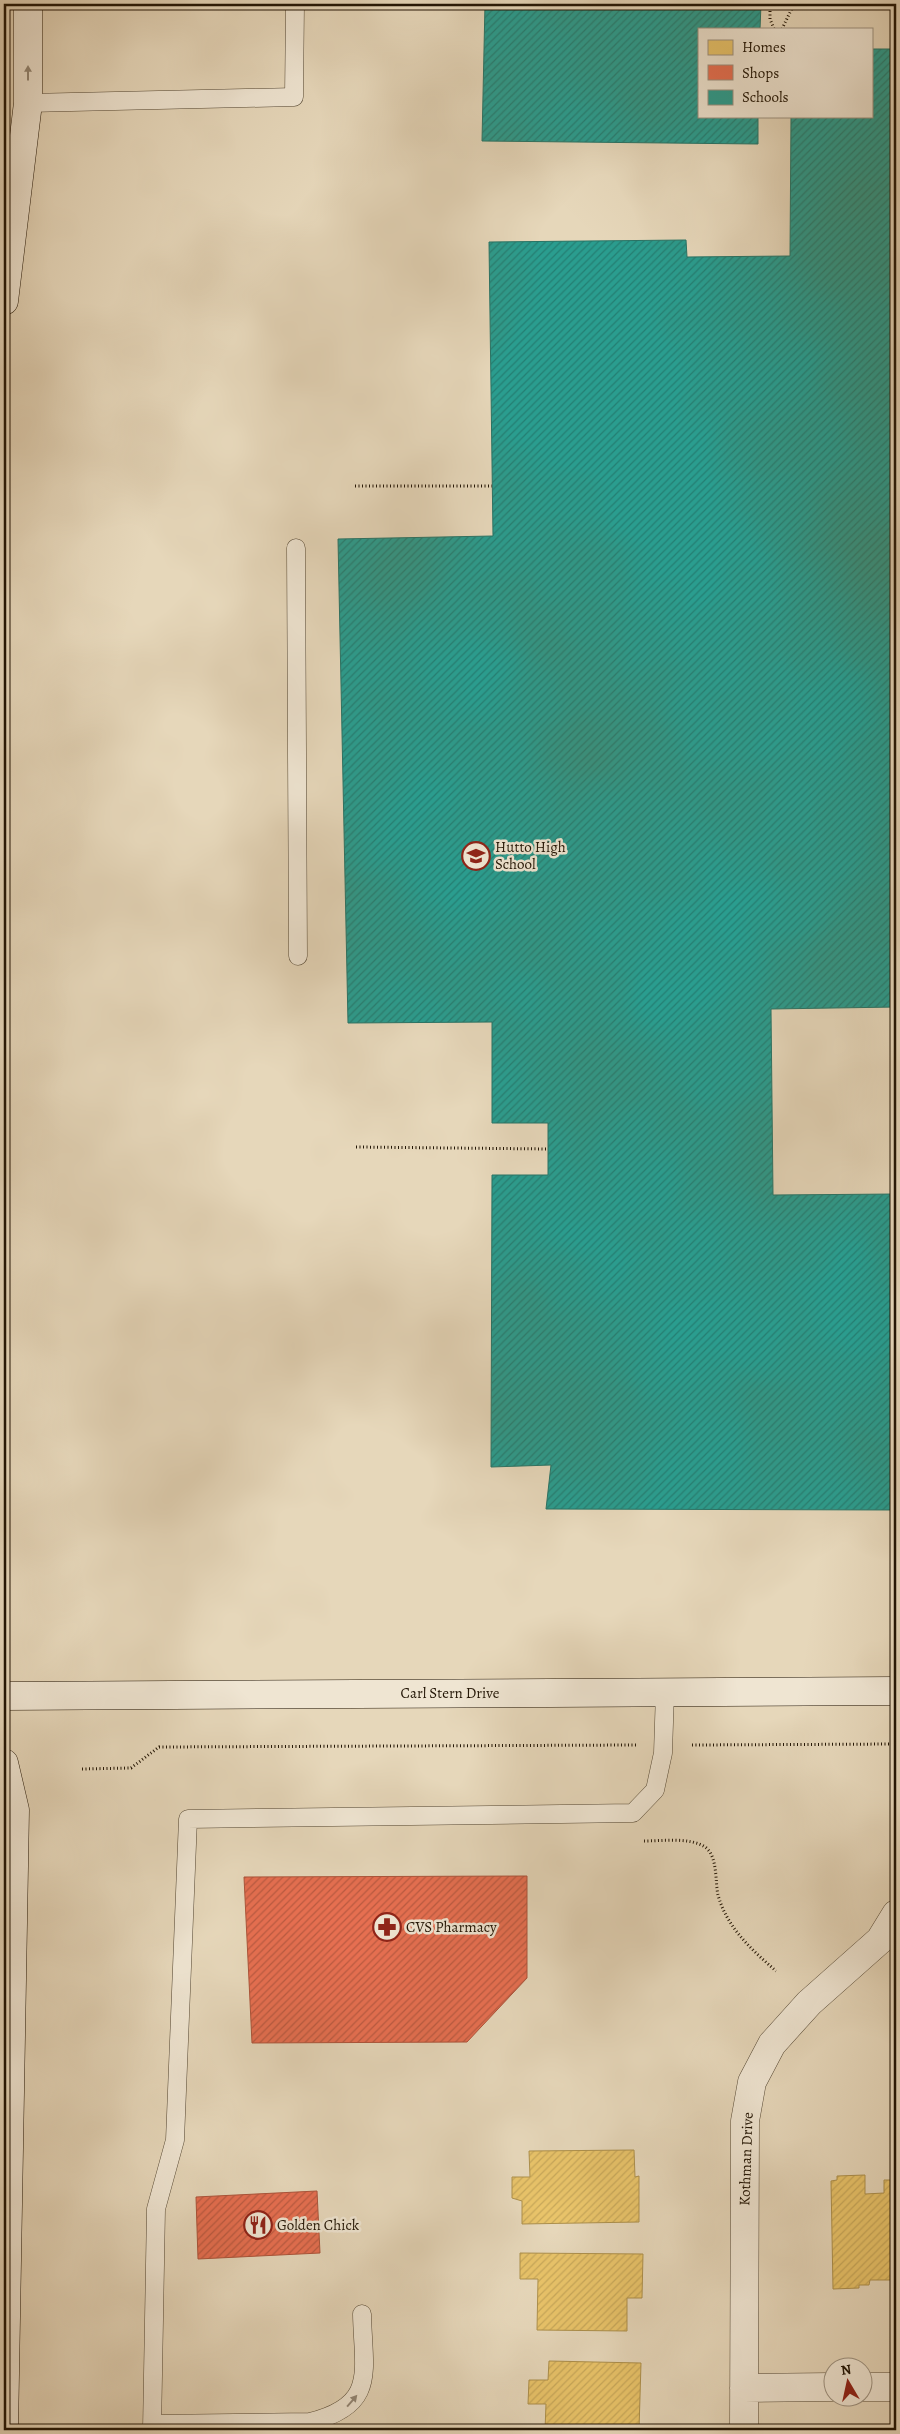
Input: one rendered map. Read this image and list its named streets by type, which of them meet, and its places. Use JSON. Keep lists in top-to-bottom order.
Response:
{
  "streets": {
    "street": ["Carl Stern Drive", "Kothman Drive"]
  },
  "places": {
    "school or university": ["Hutto High School"],
    "pharmacy": ["CVS Pharmacy"],
    "restaurant": ["Golden Chick"]
  },
  "legend": ["Homes", "Shops", "Schools"],
  "north": "top"
}
